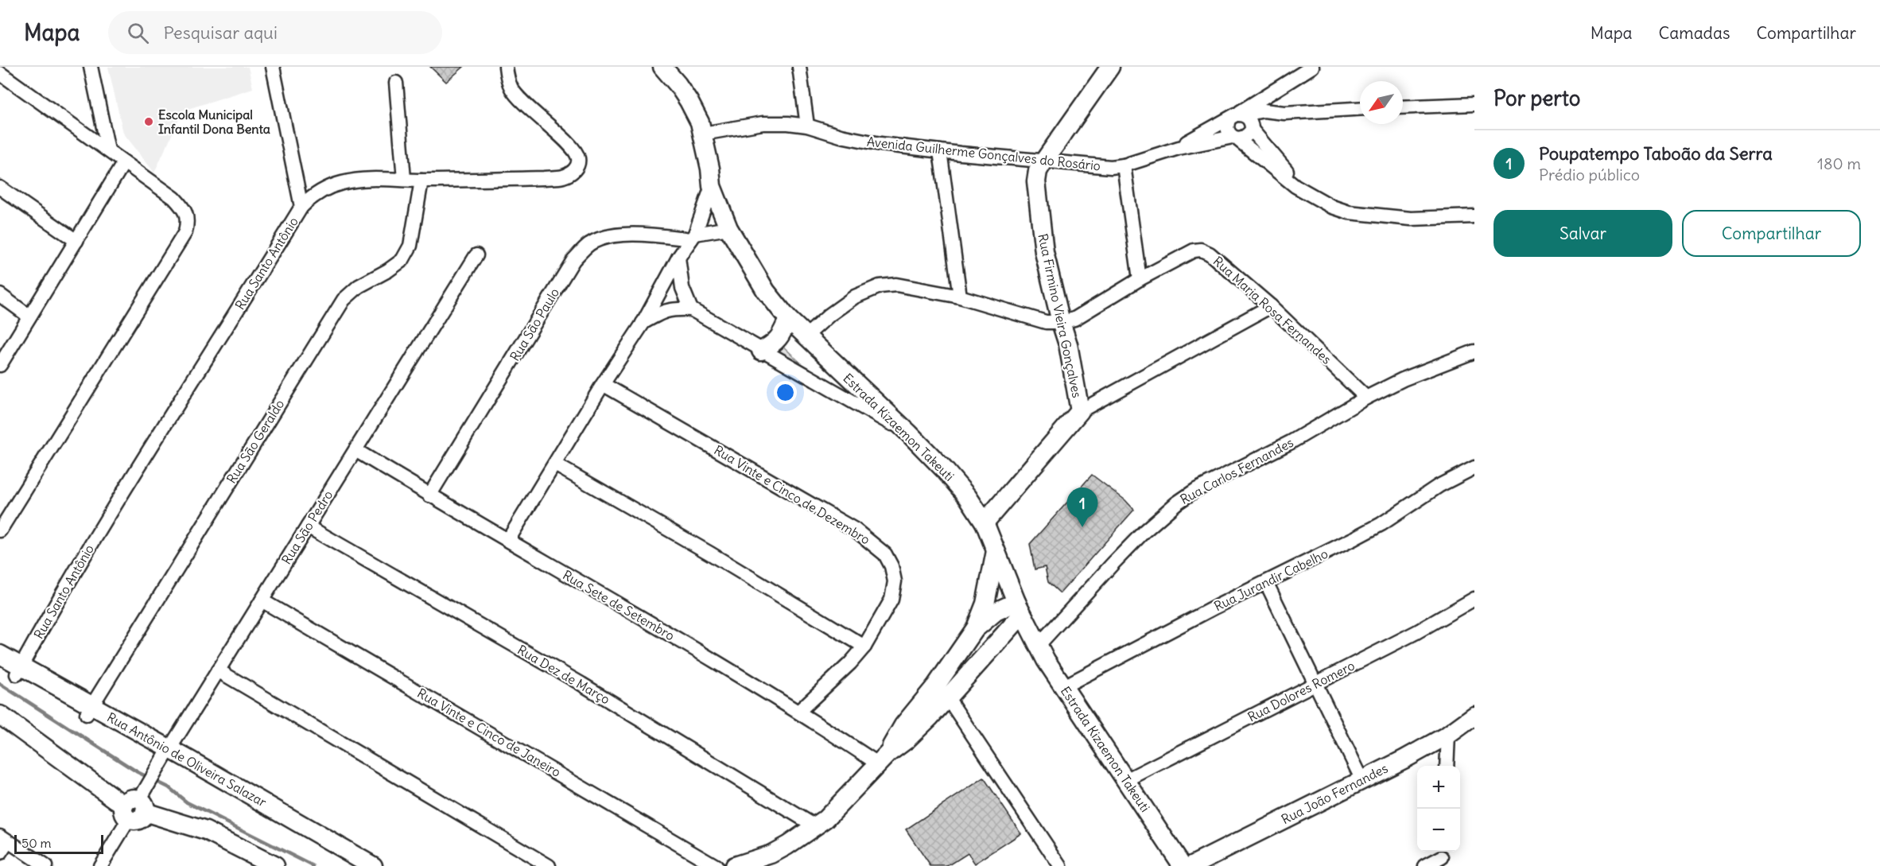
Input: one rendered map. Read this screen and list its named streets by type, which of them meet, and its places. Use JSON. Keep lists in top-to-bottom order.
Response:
{
  "streets": {
    "street": [
      "Avenida Guilherme Gonçalves do Rosário",
      "Rua Santo Antônio",
      "Rua Maria Rosa Fernandes",
      "Rua Firmino Vieira Gonçalves",
      "Rua São Paulo",
      "Estrada Kizaemon Takeuti",
      "Rua São Geraldo",
      "Rua Carlos Fernandes",
      "Rua Vinte e Cinco de Dezembro",
      "Rua São Pedro",
      "Rua Jurandir Cabelho",
      "Rua Sete de Setembro",
      "Rua Dez de Março",
      "Rua Dolores Romero",
      "Rua Vinte e Cinco de Janeiro",
      "Rua Antônio de Oliveira Salazar",
      "Rua João Fernandes"
    ]
  },
  "crossings": [
    ["Avenida Guilherme Gonçalves do Rosário", "Rua Firmino Vieira Gonçalves"],
    ["Avenida Guilherme Gonçalves do Rosário", "Estrada Kizaemon Takeuti"],
    ["Rua Santo Antônio", "Rua São Geraldo"],
    ["Rua Santo Antônio", "Rua Antônio de Oliveira Salazar"],
    ["Rua Maria Rosa Fernandes", "Rua Firmino Vieira Gonçalves"],
    ["Rua Maria Rosa Fernandes", "Estrada Kizaemon Takeuti"],
    ["Rua Maria Rosa Fernandes", "Rua Carlos Fernandes"],
    ["Rua Firmino Vieira Gonçalves", "Estrada Kizaemon Takeuti"],
    ["Rua São Paulo", "Estrada Kizaemon Takeuti"],
    ["Rua São Paulo", "Rua Sete de Setembro"],
    ["Estrada Kizaemon Takeuti", "Rua Carlos Fernandes"],
    ["Estrada Kizaemon Takeuti", "Rua Jurandir Cabelho"],
    ["Estrada Kizaemon Takeuti", "Rua Dolores Romero"],
    ["Rua São Geraldo", "Rua Antônio de Oliveira Salazar"],
    ["Rua Vinte e Cinco de Dezembro", "Rua Sete de Setembro"],
    ["Rua São Pedro", "Rua Sete de Setembro"],
    ["Rua São Pedro", "Rua Dez de Março"],
    ["Rua São Pedro", "Rua Vinte e Cinco de Janeiro"],
    ["Rua São Pedro", "Rua Antônio de Oliveira Salazar"]
  ],
  "places": ["Escola Municipal Infantil Dona Benta"],
  "scale_bar": "50 m",
  "north": "bottom left",
  "page": {
    "header": "Mapa",
    "search": "Pesquisar aqui",
    "nav": ["Mapa", "Camadas", "Compartilhar"],
    "heading": "Por perto",
    "list": [
      {
        "mark": "1",
        "name": "Poupatempo Taboão da Serra",
        "note": "Prédio público",
        "value": "180 m"
      }
    ],
    "buttons": ["Salvar", "Compartilhar"],
    "pins": "1",
    "map_buttons": ["+", "−"],
    "scale": "50 m"
  }
}
